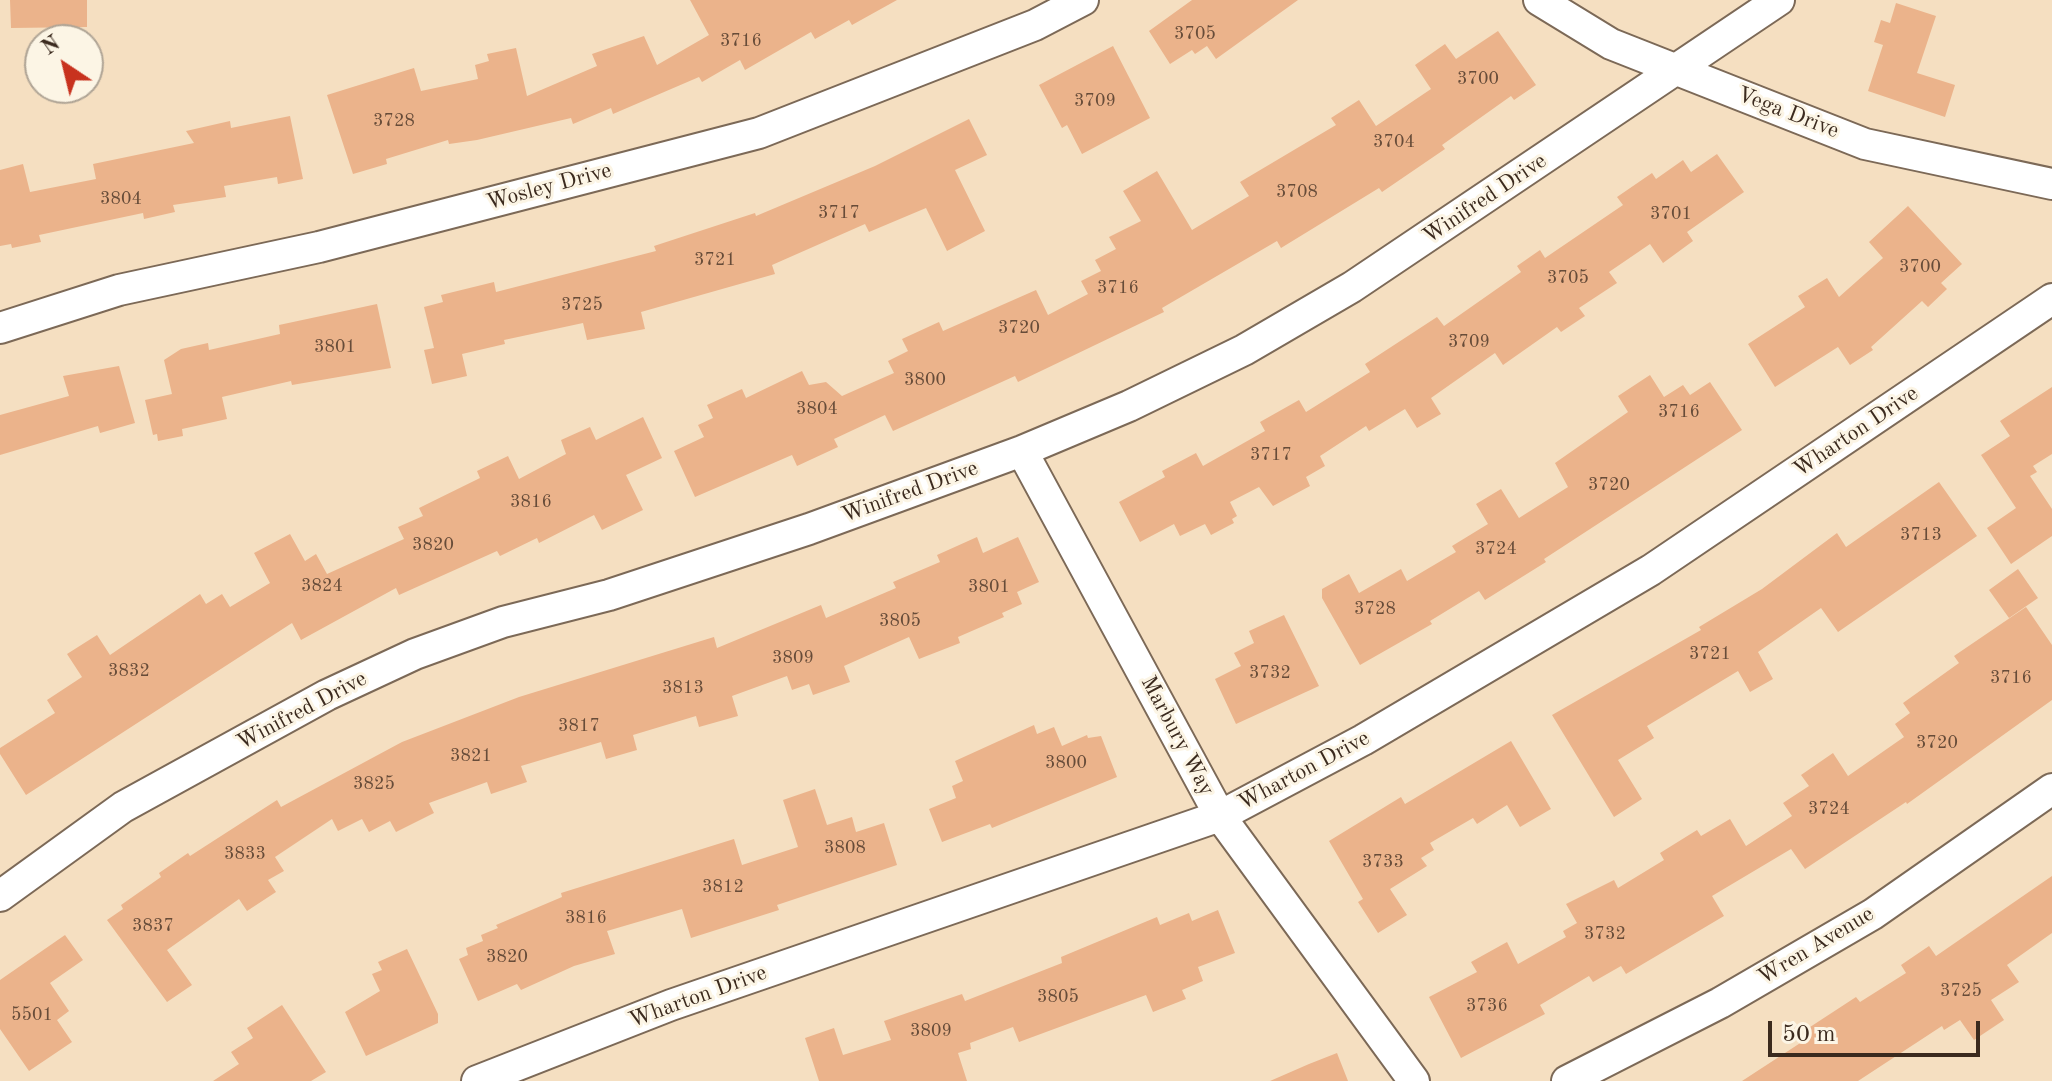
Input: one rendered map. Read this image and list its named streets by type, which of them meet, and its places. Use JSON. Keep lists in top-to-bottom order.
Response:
{
  "streets": {
    "street": [
      "Vega Drive",
      "Wosley Drive",
      "Winifred Drive",
      "Wharton Drive",
      "Marbury Way",
      "Wren Avenue"
    ]
  },
  "crossings": [
    ["Vega Drive", "Winifred Drive"],
    ["Winifred Drive", "Marbury Way"],
    ["Wharton Drive", "Marbury Way"]
  ],
  "house_numbers": [
    "3705",
    "3716",
    "3700",
    "3709",
    "3728",
    "3704",
    "3708",
    "3804",
    "3717",
    "3701",
    "3721",
    "3700",
    "3705",
    "3716",
    "3725",
    "3720",
    "3709",
    "3801",
    "3800",
    "3804",
    "3716",
    "3717",
    "3720",
    "3816",
    "3713",
    "3820",
    "3724",
    "3824",
    "3801",
    "3728",
    "3805",
    "3721",
    "3809",
    "3832",
    "3732",
    "3716",
    "3813",
    "3817",
    "3720",
    "3821",
    "3800",
    "3825",
    "3724",
    "3808",
    "3833",
    "3733",
    "3812",
    "3816",
    "3837",
    "3732",
    "3820",
    "3725",
    "3805",
    "3736",
    "5501",
    "3809"
  ],
  "scale_bar": "50 m",
  "north": "top left"
}
